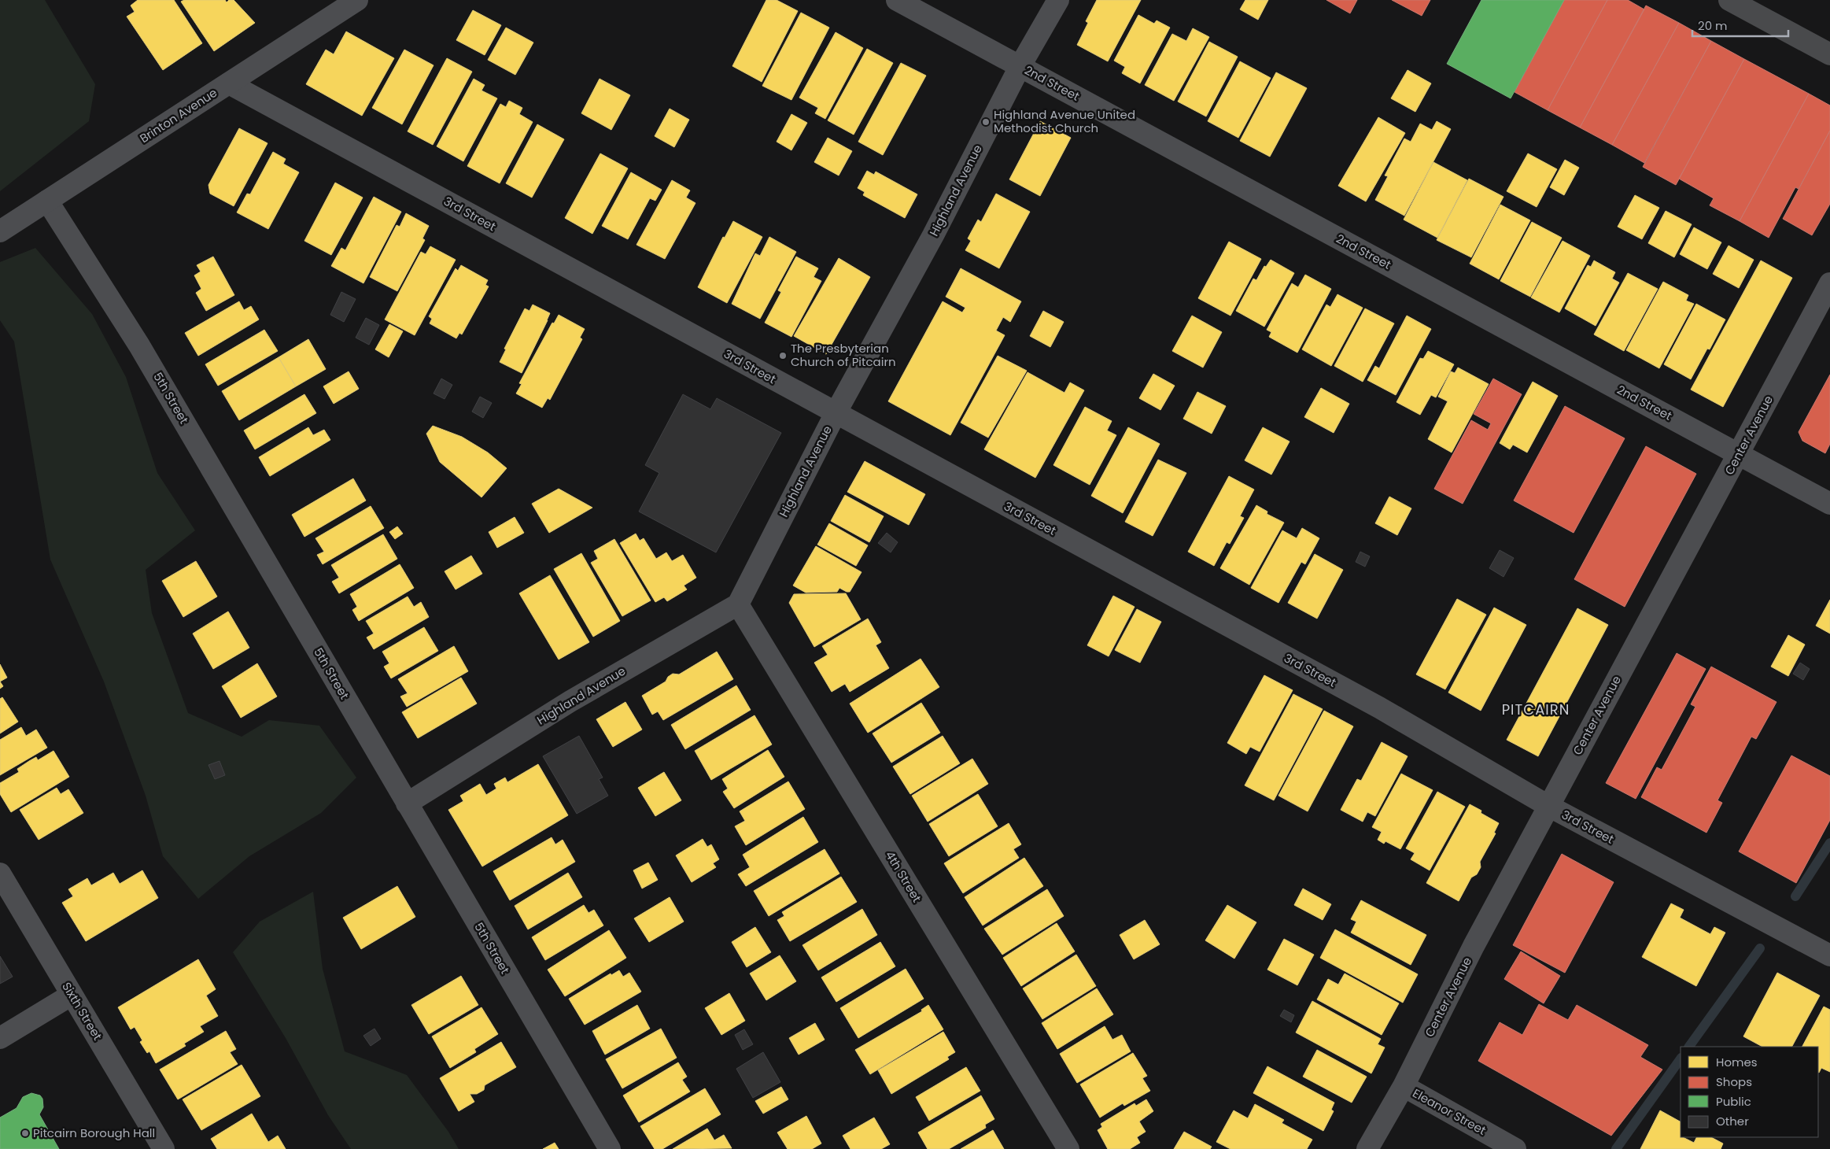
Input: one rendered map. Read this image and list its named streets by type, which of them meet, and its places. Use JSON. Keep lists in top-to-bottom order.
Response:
{
  "streets": {
    "street": [
      "2nd Street",
      "Brinton Avenue",
      "Highland Avenue",
      "3rd Street",
      "5th Street",
      "Center Avenue",
      "4th Street",
      "Sixth Street",
      "Eleanor Street"
    ]
  },
  "crossings": [
    ["2nd Street", "Highland Avenue"],
    ["2nd Street", "Center Avenue"],
    ["Brinton Avenue", "3rd Street"],
    ["Brinton Avenue", "5th Street"],
    ["Highland Avenue", "3rd Street"],
    ["Highland Avenue", "5th Street"],
    ["Highland Avenue", "4th Street"],
    ["3rd Street", "Center Avenue"],
    ["Center Avenue", "Eleanor Street"]
  ],
  "districts": ["PITCAIRN"],
  "places": ["Highland Avenue United Methodist Church", "The Presbyterian Church of Pitcairn", "Pitcairn Borough Hall"],
  "legend": [
    "Homes",
    "Shops",
    "Public",
    "Other"
  ],
  "scale_bar": "20 m"
}
